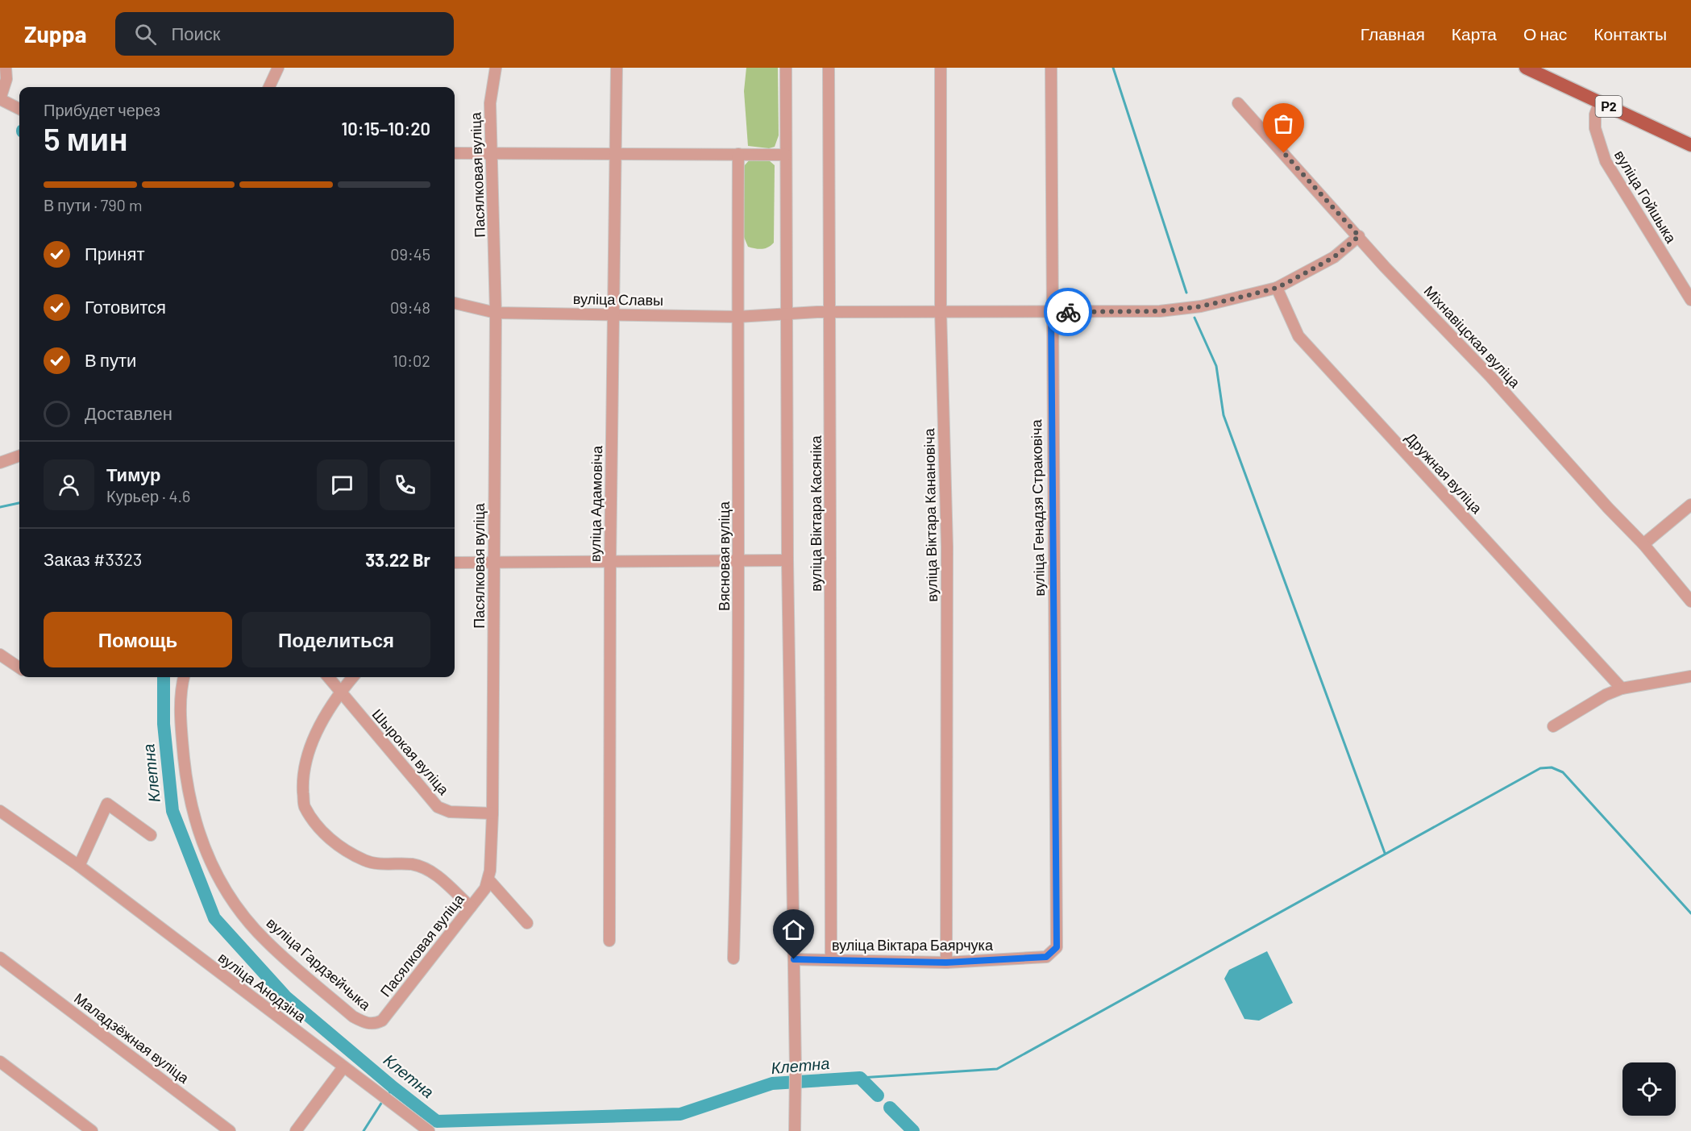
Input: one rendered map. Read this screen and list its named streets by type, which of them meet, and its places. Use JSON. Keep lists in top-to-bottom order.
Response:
{
  "streets": {
    "main road": ["Р2"],
    "street": [
      "Пасялковая вуліца",
      "вуліца Гойшыка",
      "вуліца Славы",
      "Міхнавіцская вуліца",
      "Дружная вуліца",
      "вуліца Адамовіча",
      "вуліца Генадзя Страковіча",
      "вуліца Віктара Касяніка",
      "вуліца Віктара Канановіча",
      "Вясновая вуліца",
      "Шырокая вуліца",
      "вуліца Віктара Баярчука",
      "вуліца Гардзейчыка",
      "вуліца Анодзіна",
      "Маладзёжная вуліца"
    ]
  },
  "crossings": [
    ["Р2", "вуліца Гойшыка"],
    ["Пасялковая вуліца", "вуліца Славы"],
    ["Пасялковая вуліца", "Шырокая вуліца"],
    ["Пасялковая вуліца", "вуліца Гардзейчыка"],
    ["вуліца Славы", "Дружная вуліца"],
    ["вуліца Славы", "вуліца Адамовіча"],
    ["вуліца Славы", "вуліца Генадзя Страковіча"],
    ["вуліца Славы", "вуліца Віктара Касяніка"],
    ["вуліца Славы", "вуліца Віктара Канановіча"],
    ["вуліца Славы", "Вясновая вуліца"],
    ["вуліца Генадзя Страковіча", "вуліца Віктара Баярчука"],
    ["вуліца Віктара Касяніка", "вуліца Віктара Баярчука"],
    ["вуліца Віктара Канановіча", "вуліца Віктара Баярчука"]
  ],
  "water": ["Клетна"],
  "page": {
    "header": "Zuppa",
    "search": "Поиск",
    "nav": [
      "Главная",
      "Карта",
      "О нас",
      "Контакты"
    ],
    "heading": ["5 мин", "Прибудет через", "10:15–10:20"],
    "panel": [
      "Тимур",
      "Курьер · 4.6",
      "Заказ #3323",
      "33.22 Br"
    ],
    "bar": "В пути · 790 m",
    "list": [
      ["Принят", "09:45"],
      ["Готовится", "09:48"],
      ["В пути", "10:02"],
      "Доставлен"
    ],
    "buttons": ["Помощь", "Поделиться"]
  }
}
